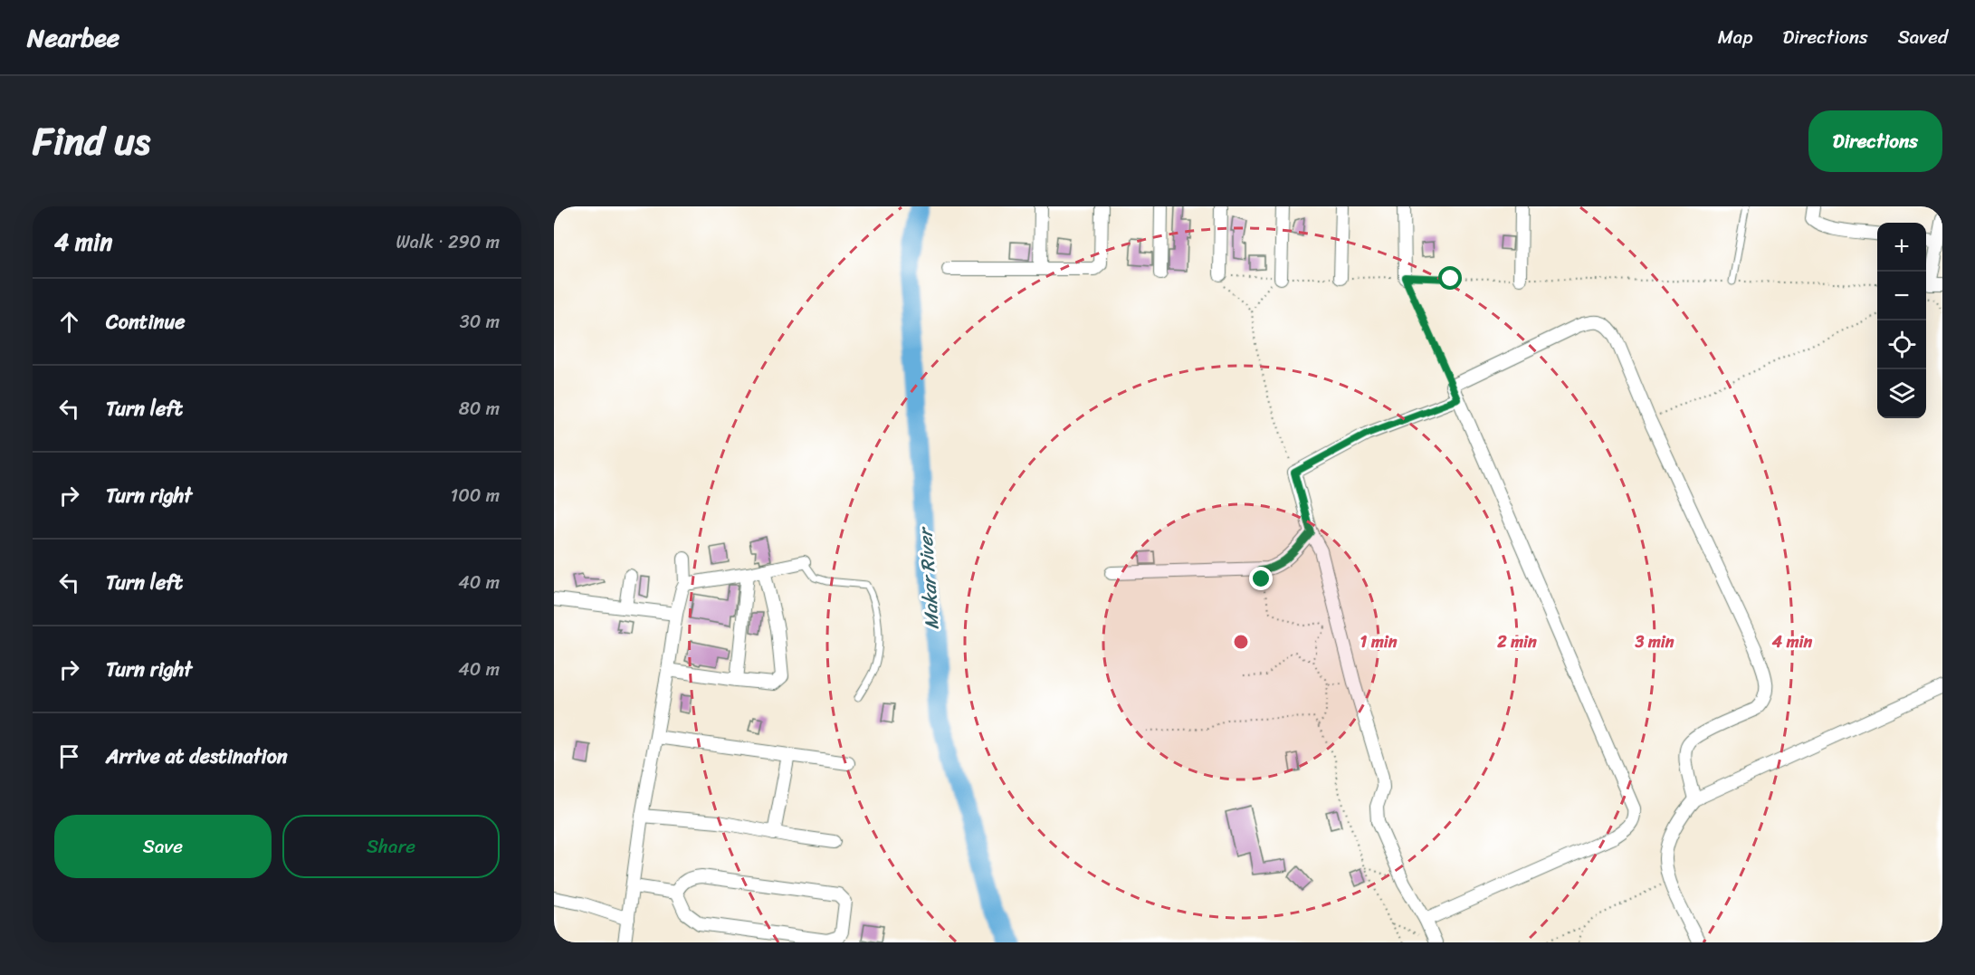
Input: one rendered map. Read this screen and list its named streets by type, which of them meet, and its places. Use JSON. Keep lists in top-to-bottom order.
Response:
{
  "water": ["Makar River"],
  "page": {
    "header": "Nearbee",
    "nav": ["Map", "Directions", "Saved"],
    "title": "Find us",
    "buttons": [
      "Directions",
      ["Save", "Share"]
    ],
    "heading": ["4 min", "Walk · 290 m"],
    "map_buttons": ["+", "−"],
    "list": [
      ["Continue", "30 m"],
      ["Turn left", "80 m"],
      ["Turn right", "100 m"],
      ["Turn left", "40 m"],
      ["Turn right", "40 m"],
      "Arrive at destination"
    ]
  },
  "rings": [
    "1 min",
    "2 min",
    "3 min",
    "4 min"
  ]
}
